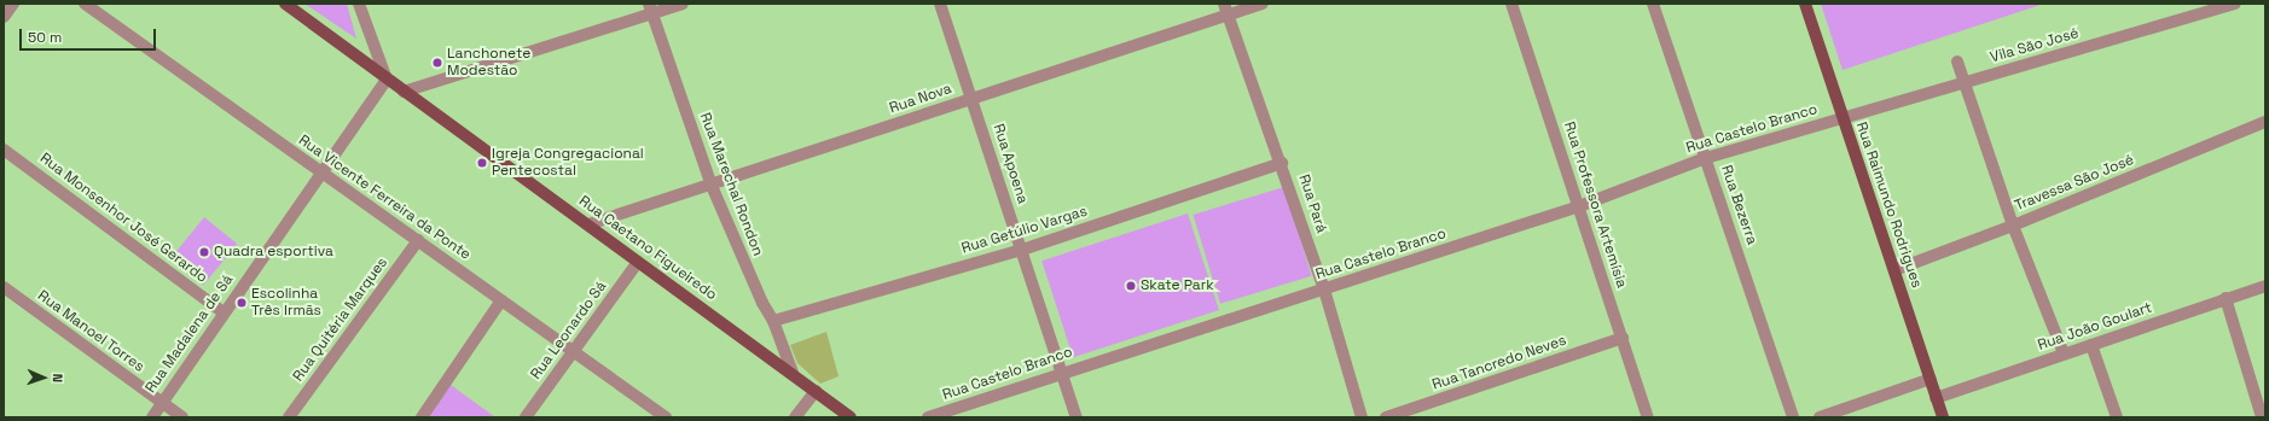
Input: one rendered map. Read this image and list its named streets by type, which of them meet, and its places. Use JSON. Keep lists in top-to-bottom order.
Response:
{
  "streets": {
    "main road": ["Rua Raimundo Rodrigues", "Rua Caetano Figueiredo"],
    "street": [
      "Vila São José",
      "Rua Nova",
      "Rua Castelo Branco",
      "Rua Apoena",
      "Travessa São José",
      "Rua Marechal Rondon",
      "Rua Vicente Ferreira da Ponte",
      "Rua Pará",
      "Rua Professora Artemísia",
      "Rua Bezerra",
      "Rua Monsenhor José Gerardo",
      "Rua Getúlio Vargas",
      "Rua Quitéria Marques",
      "Rua João Goulart",
      "Rua Leonardo Sá",
      "Rua Manoel Torres",
      "Rua Madalena de Sá",
      "Rua Tancredo Neves"
    ]
  },
  "crossings": [
    ["Vila São José", "Rua Castelo Branco"],
    ["Vila São José", "Rua Raimundo Rodrigues"],
    ["Rua Nova", "Rua Apoena"],
    ["Rua Nova", "Rua Marechal Rondon"],
    ["Rua Nova", "Rua Pará"],
    ["Rua Nova", "Rua Caetano Figueiredo"],
    ["Rua Castelo Branco", "Rua Apoena"],
    ["Rua Castelo Branco", "Rua Pará"],
    ["Rua Castelo Branco", "Rua Professora Artemísia"],
    ["Rua Castelo Branco", "Rua Bezerra"],
    ["Rua Castelo Branco", "Rua Raimundo Rodrigues"],
    ["Rua Apoena", "Rua Getúlio Vargas"],
    ["Travessa São José", "Rua Raimundo Rodrigues"],
    ["Rua Marechal Rondon", "Rua Getúlio Vargas"],
    ["Rua Marechal Rondon", "Rua Caetano Figueiredo"],
    ["Rua Vicente Ferreira da Ponte", "Rua Quitéria Marques"],
    ["Rua Vicente Ferreira da Ponte", "Rua Leonardo Sá"],
    ["Rua Vicente Ferreira da Ponte", "Rua Madalena de Sá"],
    ["Rua Pará", "Rua Getúlio Vargas"],
    ["Rua Professora Artemísia", "Rua Tancredo Neves"],
    ["Rua Raimundo Rodrigues", "Rua João Goulart"],
    ["Rua Monsenhor José Gerardo", "Rua Madalena de Sá"],
    ["Rua Caetano Figueiredo", "Rua Leonardo Sá"],
    ["Rua Caetano Figueiredo", "Rua Madalena de Sá"],
    ["Rua Manoel Torres", "Rua Madalena de Sá"]
  ],
  "places": [
    "Lanchonete Modestão",
    "Igreja Congregacional Pentecostal",
    "Quadra esportiva",
    "Skate Park",
    "Escolinha Três Irmãs"
  ],
  "scale_bar": "50 m",
  "north": "right"
}
